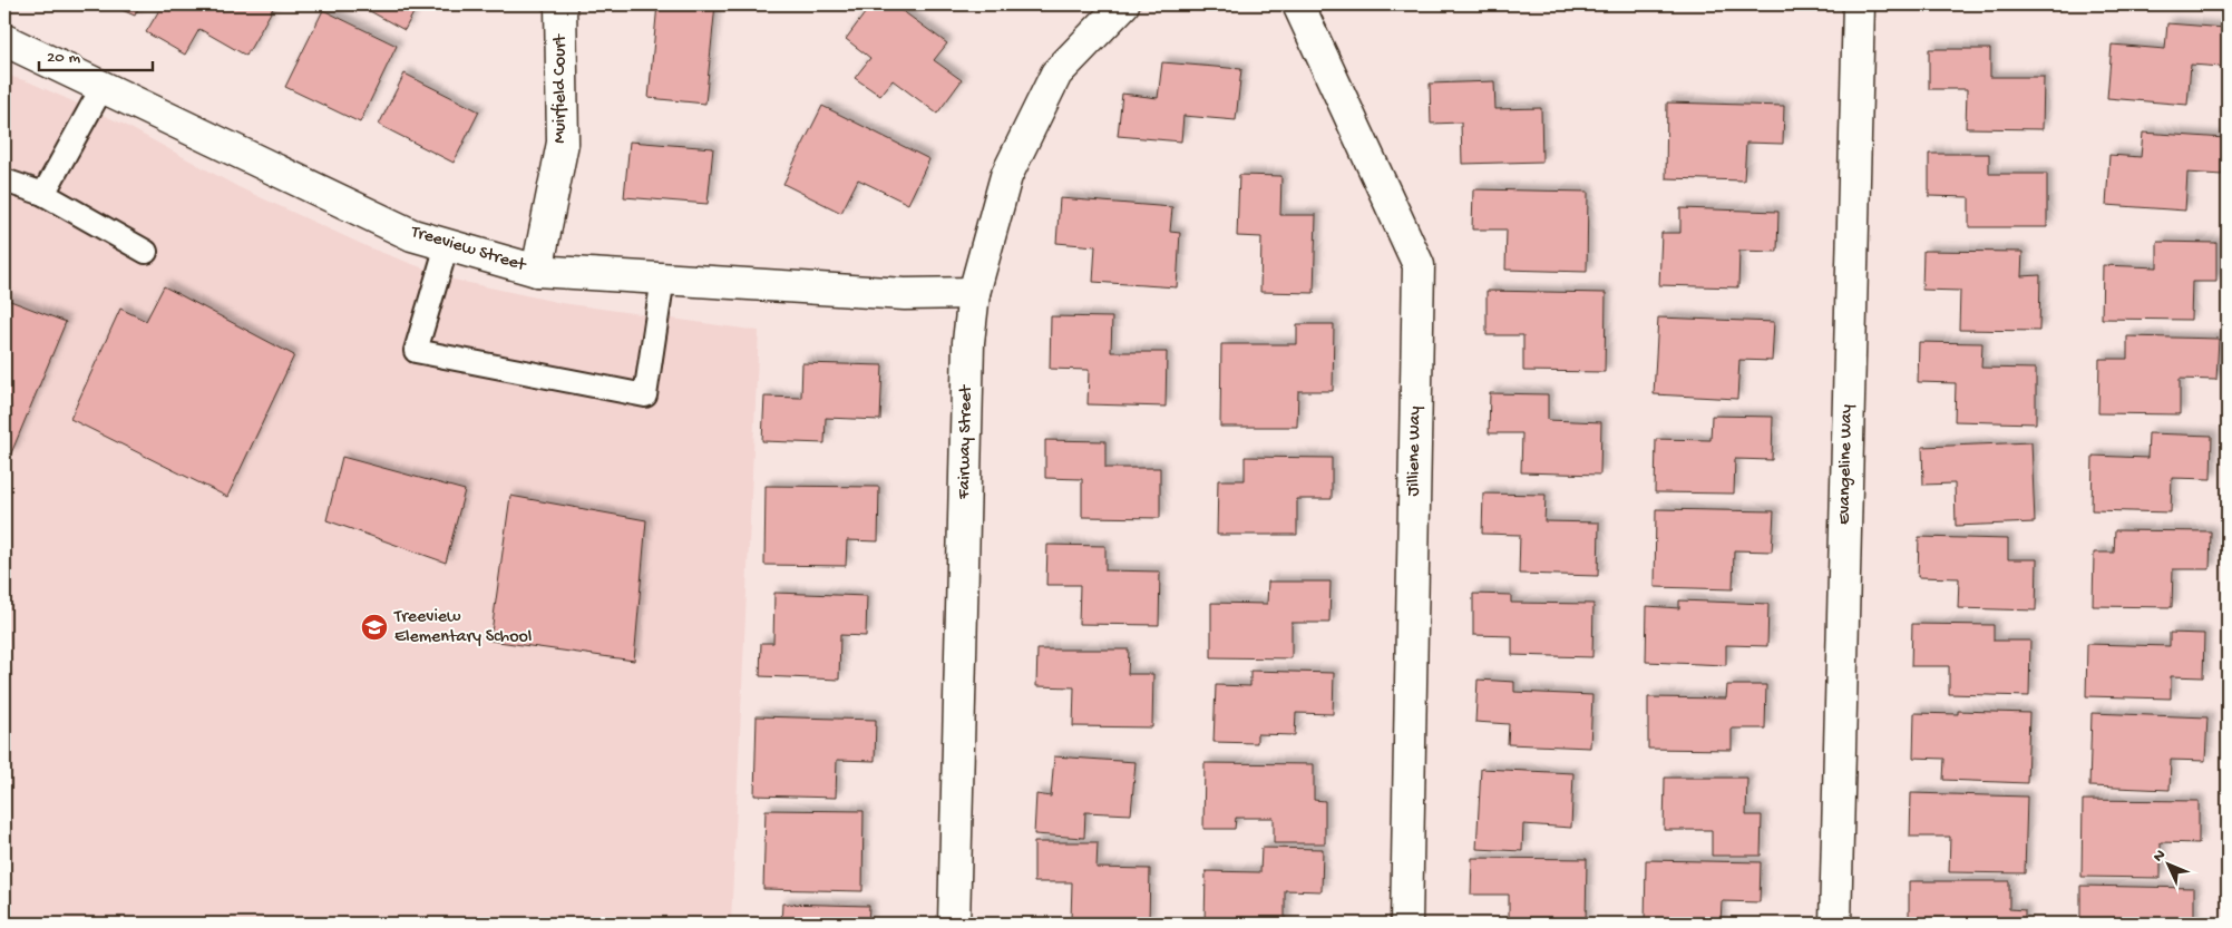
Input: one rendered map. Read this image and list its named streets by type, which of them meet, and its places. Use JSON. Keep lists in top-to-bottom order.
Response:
{
  "streets": {
    "street": [
      "Muirfield Court",
      "Treeview Street",
      "Fairway Street",
      "Jilliene Way",
      "Evangeline Way"
    ]
  },
  "crossings": [
    ["Muirfield Court", "Treeview Street"],
    ["Treeview Street", "Fairway Street"]
  ],
  "places": {
    "school or university": ["Treeview Elementary School"]
  },
  "scale_bar": "20 m",
  "north": "top left"
}
